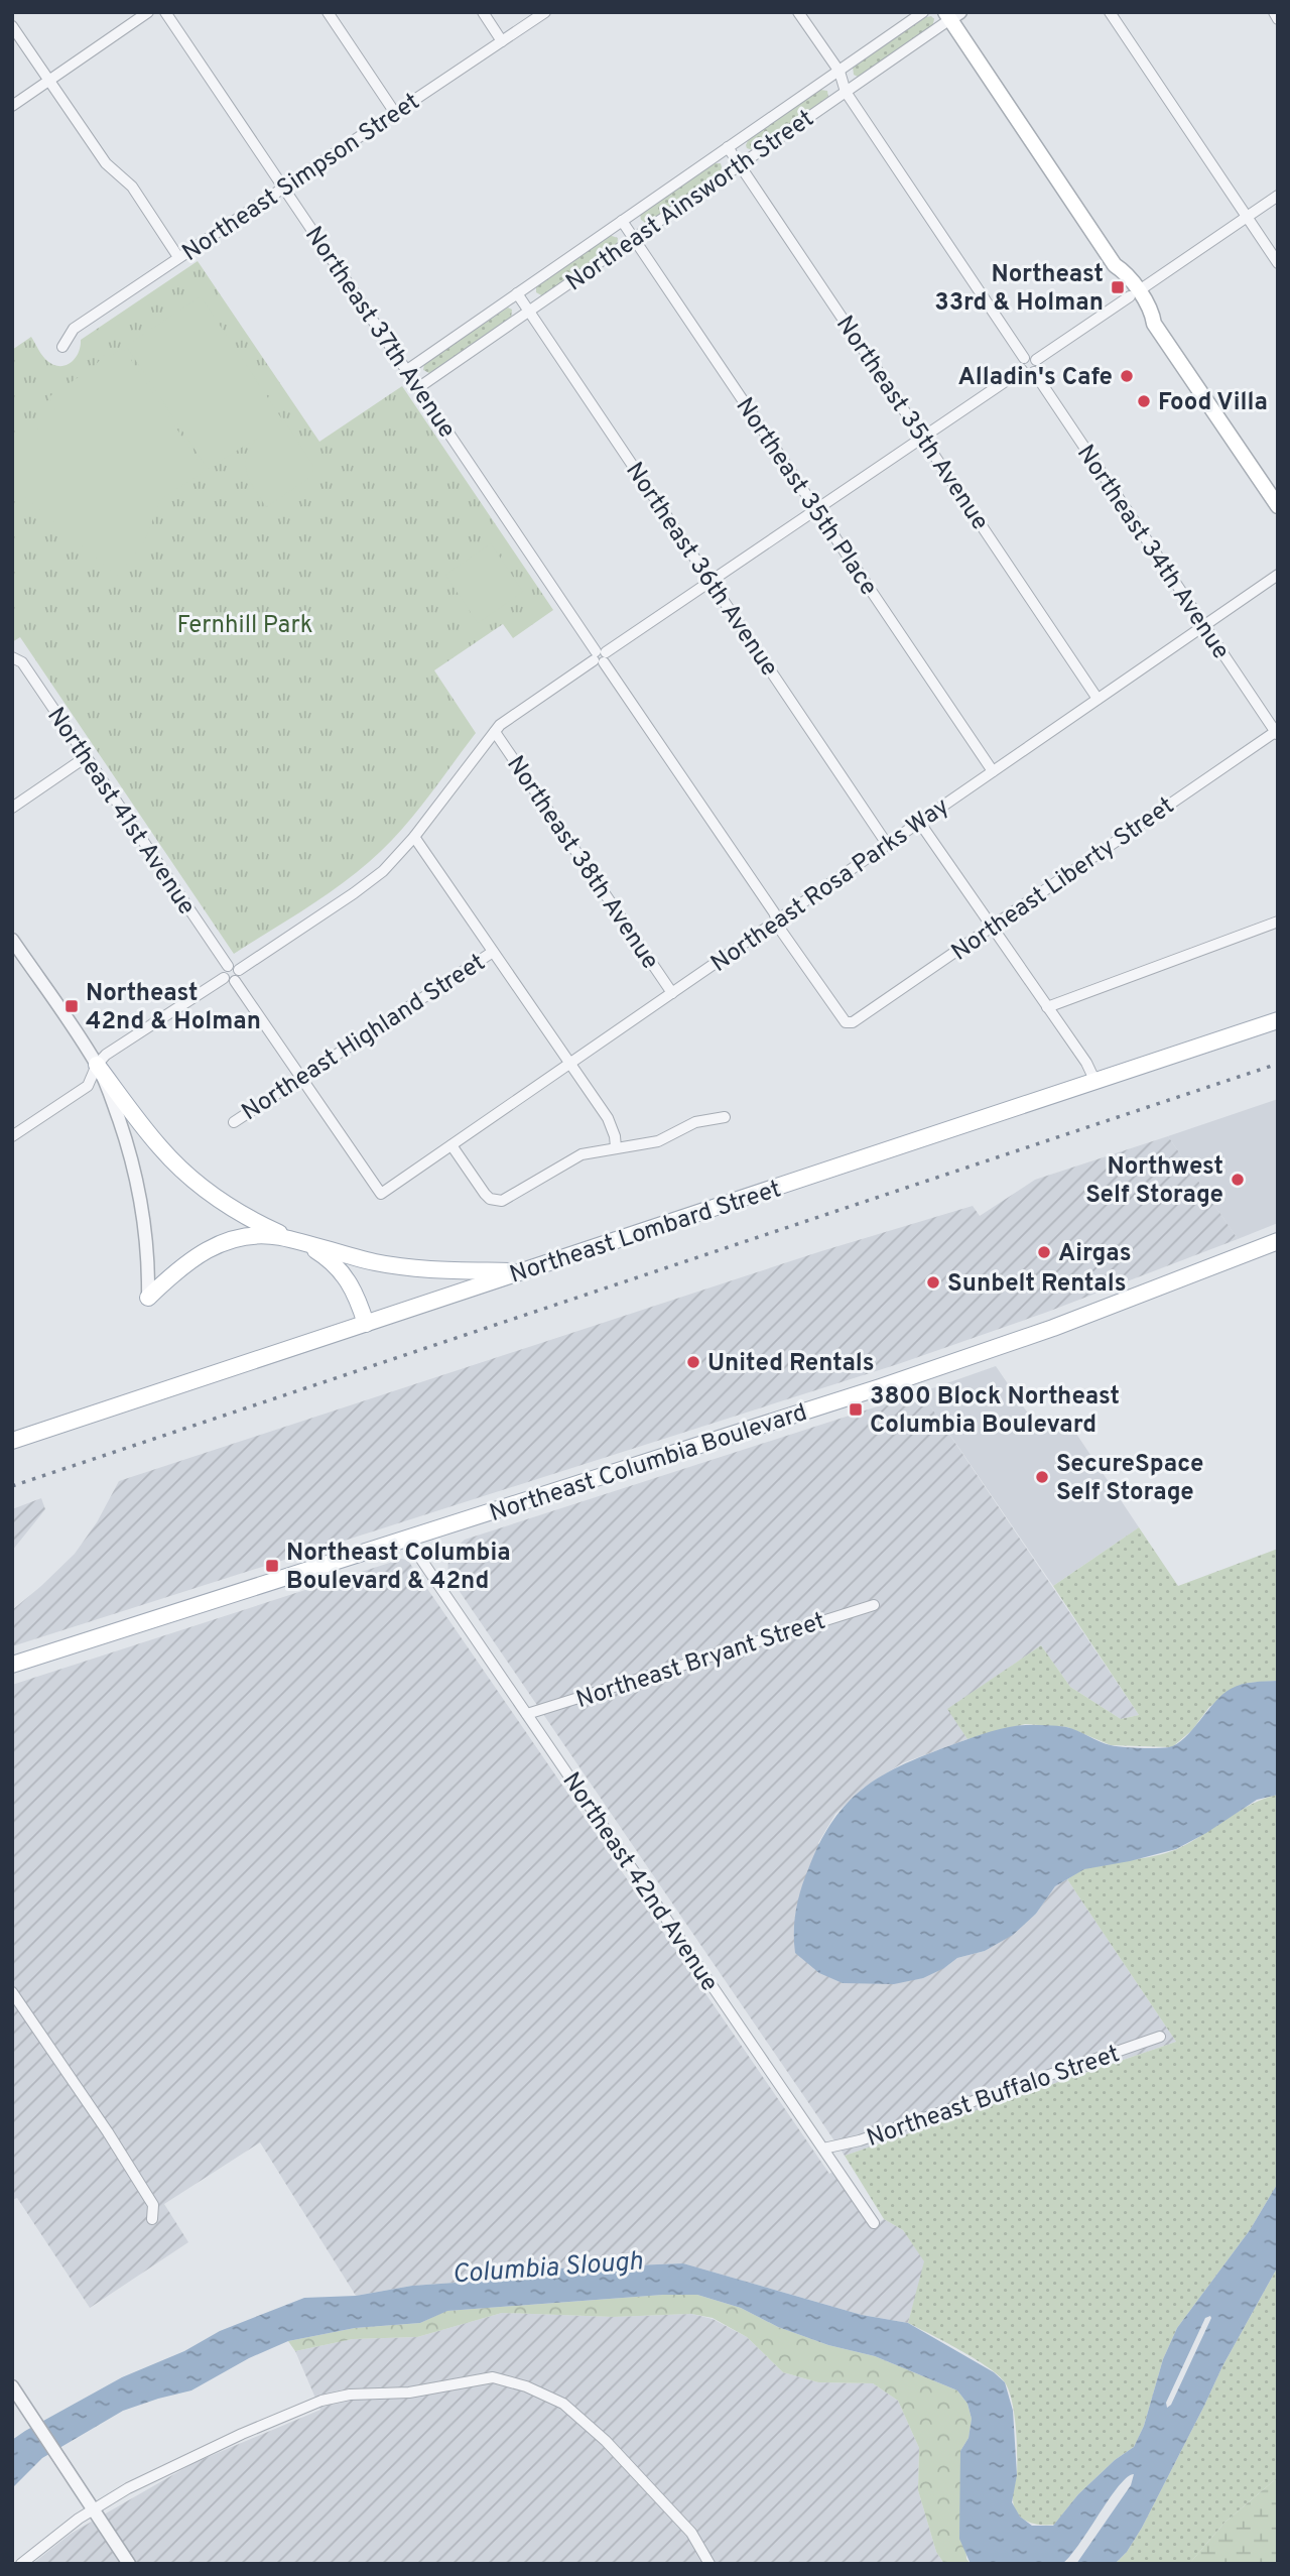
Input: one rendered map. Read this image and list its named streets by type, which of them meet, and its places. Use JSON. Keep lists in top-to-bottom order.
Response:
{
  "streets": {
    "main road": ["Northeast Lombard Street", "Northeast Columbia Boulevard"],
    "street": [
      "Northeast Simpson Street",
      "Northeast Ainsworth Street",
      "Northeast 37th Avenue",
      "Northeast 35th Avenue",
      "Northeast 35th Place",
      "Northeast 34th Avenue",
      "Northeast 36th Avenue",
      "Northeast 41st Avenue",
      "Northeast 38th Avenue",
      "Northeast Liberty Street",
      "Northeast Rosa Parks Way",
      "Northeast Highland Street",
      "Northeast Bryant Street",
      "Northeast 42nd Avenue",
      "Northeast Buffalo Street"
    ]
  },
  "crossings": [
    ["Northeast Simpson Street", "Northeast 37th Avenue"],
    ["Northeast Ainsworth Street", "Northeast 37th Avenue"],
    ["Northeast Ainsworth Street", "Northeast 35th Avenue"],
    ["Northeast Ainsworth Street", "Northeast 35th Place"],
    ["Northeast Ainsworth Street", "Northeast 36th Avenue"],
    ["Northeast 37th Avenue", "Northeast Liberty Street"],
    ["Northeast 37th Avenue", "Northeast Rosa Parks Way"],
    ["Northeast 35th Avenue", "Northeast Rosa Parks Way"],
    ["Northeast 35th Place", "Northeast Rosa Parks Way"],
    ["Northeast 34th Avenue", "Northeast Liberty Street"],
    ["Northeast 34th Avenue", "Northeast Rosa Parks Way"],
    ["Northeast 36th Avenue", "Northeast Rosa Parks Way"],
    ["Northeast 38th Avenue", "Northeast Rosa Parks Way"],
    ["Northeast Rosa Parks Way", "Northeast Highland Street"],
    ["Northeast Columbia Boulevard", "Northeast 42nd Avenue"],
    ["Northeast Bryant Street", "Northeast 42nd Avenue"],
    ["Northeast 42nd Avenue", "Northeast Buffalo Street"]
  ],
  "water": ["Columbia Slough"],
  "parks": ["Fernhill Park"],
  "places": {
    "transit": [
      "Northeast 33rd & Holman",
      "Northeast 42nd & Holman",
      "3800 Block Northeast Columbia Boulevard",
      "Northeast Columbia Boulevard & 42nd"
    ],
    "other": [
      "Alladin's Cafe",
      "Food Villa",
      "Northwest Self Storage",
      "Airgas",
      "Sunbelt Rentals",
      "United Rentals",
      "SecureSpace Self Storage"
    ]
  }
}
